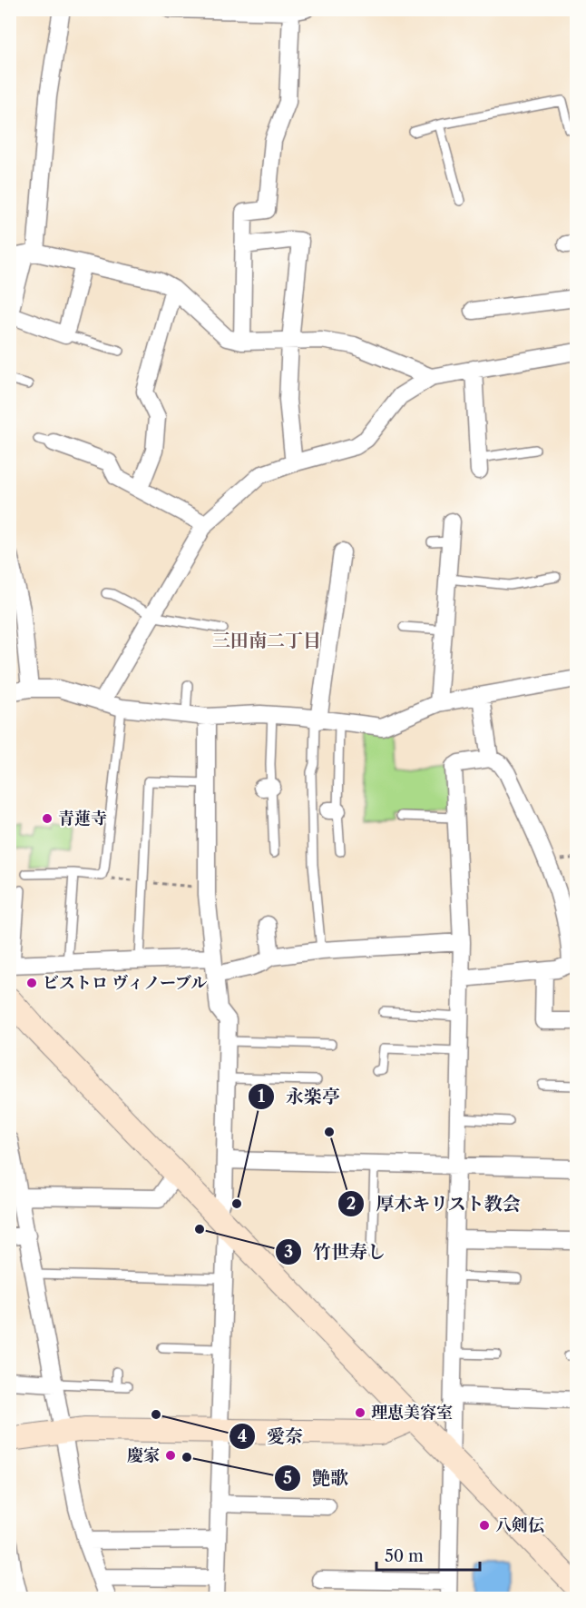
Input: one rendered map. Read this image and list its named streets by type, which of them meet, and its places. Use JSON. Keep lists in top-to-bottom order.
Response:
{
  "districts": ["三田南二丁目"],
  "places": [
    "青蓮寺",
    "ビストロ ヴィノーブル",
    "厚木キリスト教会",
    "永楽亭",
    "竹世寿し",
    "理恵美容室",
    "愛奈",
    "慶家",
    "艶歌",
    "八剣伝"
  ],
  "scale_bar": "50 m"
}
